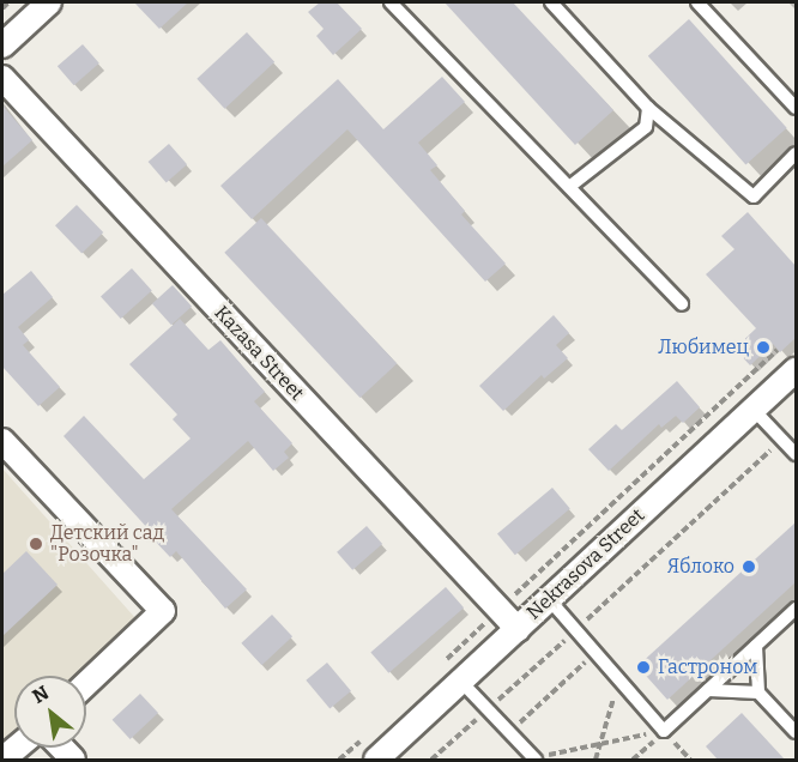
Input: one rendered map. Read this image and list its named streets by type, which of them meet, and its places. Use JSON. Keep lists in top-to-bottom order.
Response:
{
  "streets": {
    "street": ["Kazasa Street", "Nekrasova Street"]
  },
  "crossings": [
    ["Kazasa Street", "Nekrasova Street"]
  ],
  "places": [
    "Любимец",
    "Детский сад \"Розочка\"",
    "Яблоко",
    "Гастроном"
  ],
  "north": "top left"
}
